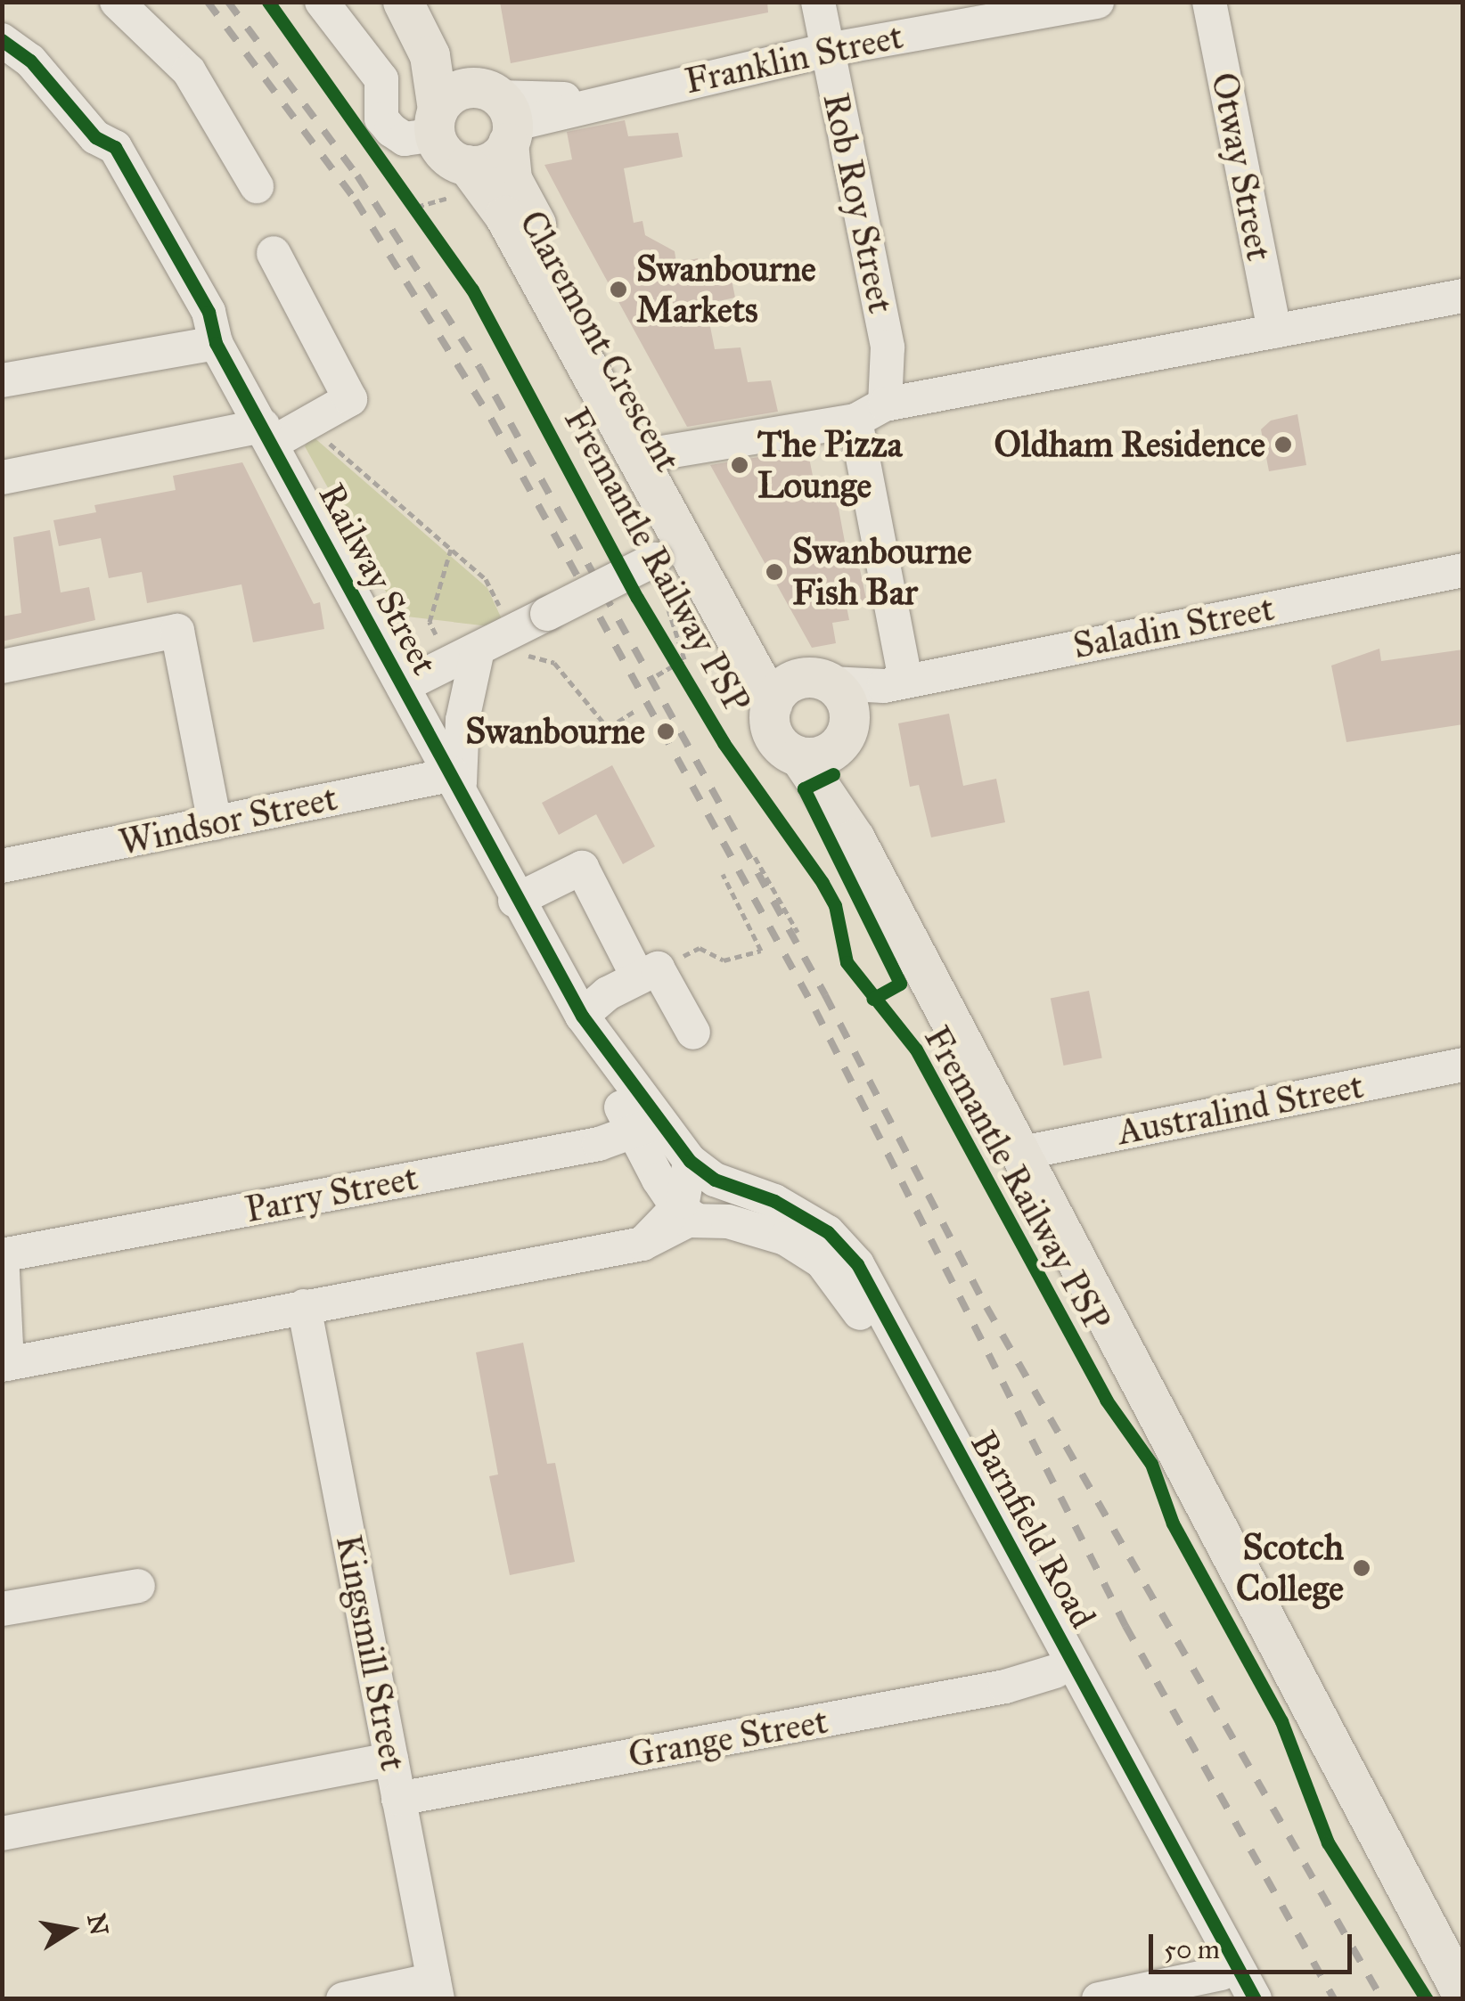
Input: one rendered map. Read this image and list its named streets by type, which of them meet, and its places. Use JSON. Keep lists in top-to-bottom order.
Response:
{
  "streets": {
    "main road": ["Claremont Crescent"],
    "street": [
      "Franklin Street",
      "Otway Street",
      "Rob Roy Street",
      "Railway Street",
      "Saladin Street",
      "Windsor Street",
      "Australind Street",
      "Parry Street",
      "Barnfield Road",
      "Kingsmill Street",
      "Grange Street"
    ],
    "cycle path": ["Fremantle Railway PSP"]
  },
  "crossings": [
    ["Franklin Street", "Rob Roy Street"],
    ["Franklin Street", "Claremont Crescent"],
    ["Claremont Crescent", "Saladin Street"],
    ["Claremont Crescent", "Australind Street"],
    ["Railway Street", "Windsor Street"],
    ["Railway Street", "Parry Street"],
    ["Railway Street", "Barnfield Road"],
    ["Barnfield Road", "Grange Street"],
    ["Kingsmill Street", "Grange Street"]
  ],
  "places": [
    "Swanbourne Markets",
    "Oldham Residence",
    "The Pizza Lounge",
    "Swanbourne Fish Bar",
    "Swanbourne",
    "Scotch College"
  ],
  "scale_bar": "50 m",
  "north": "right"
}
